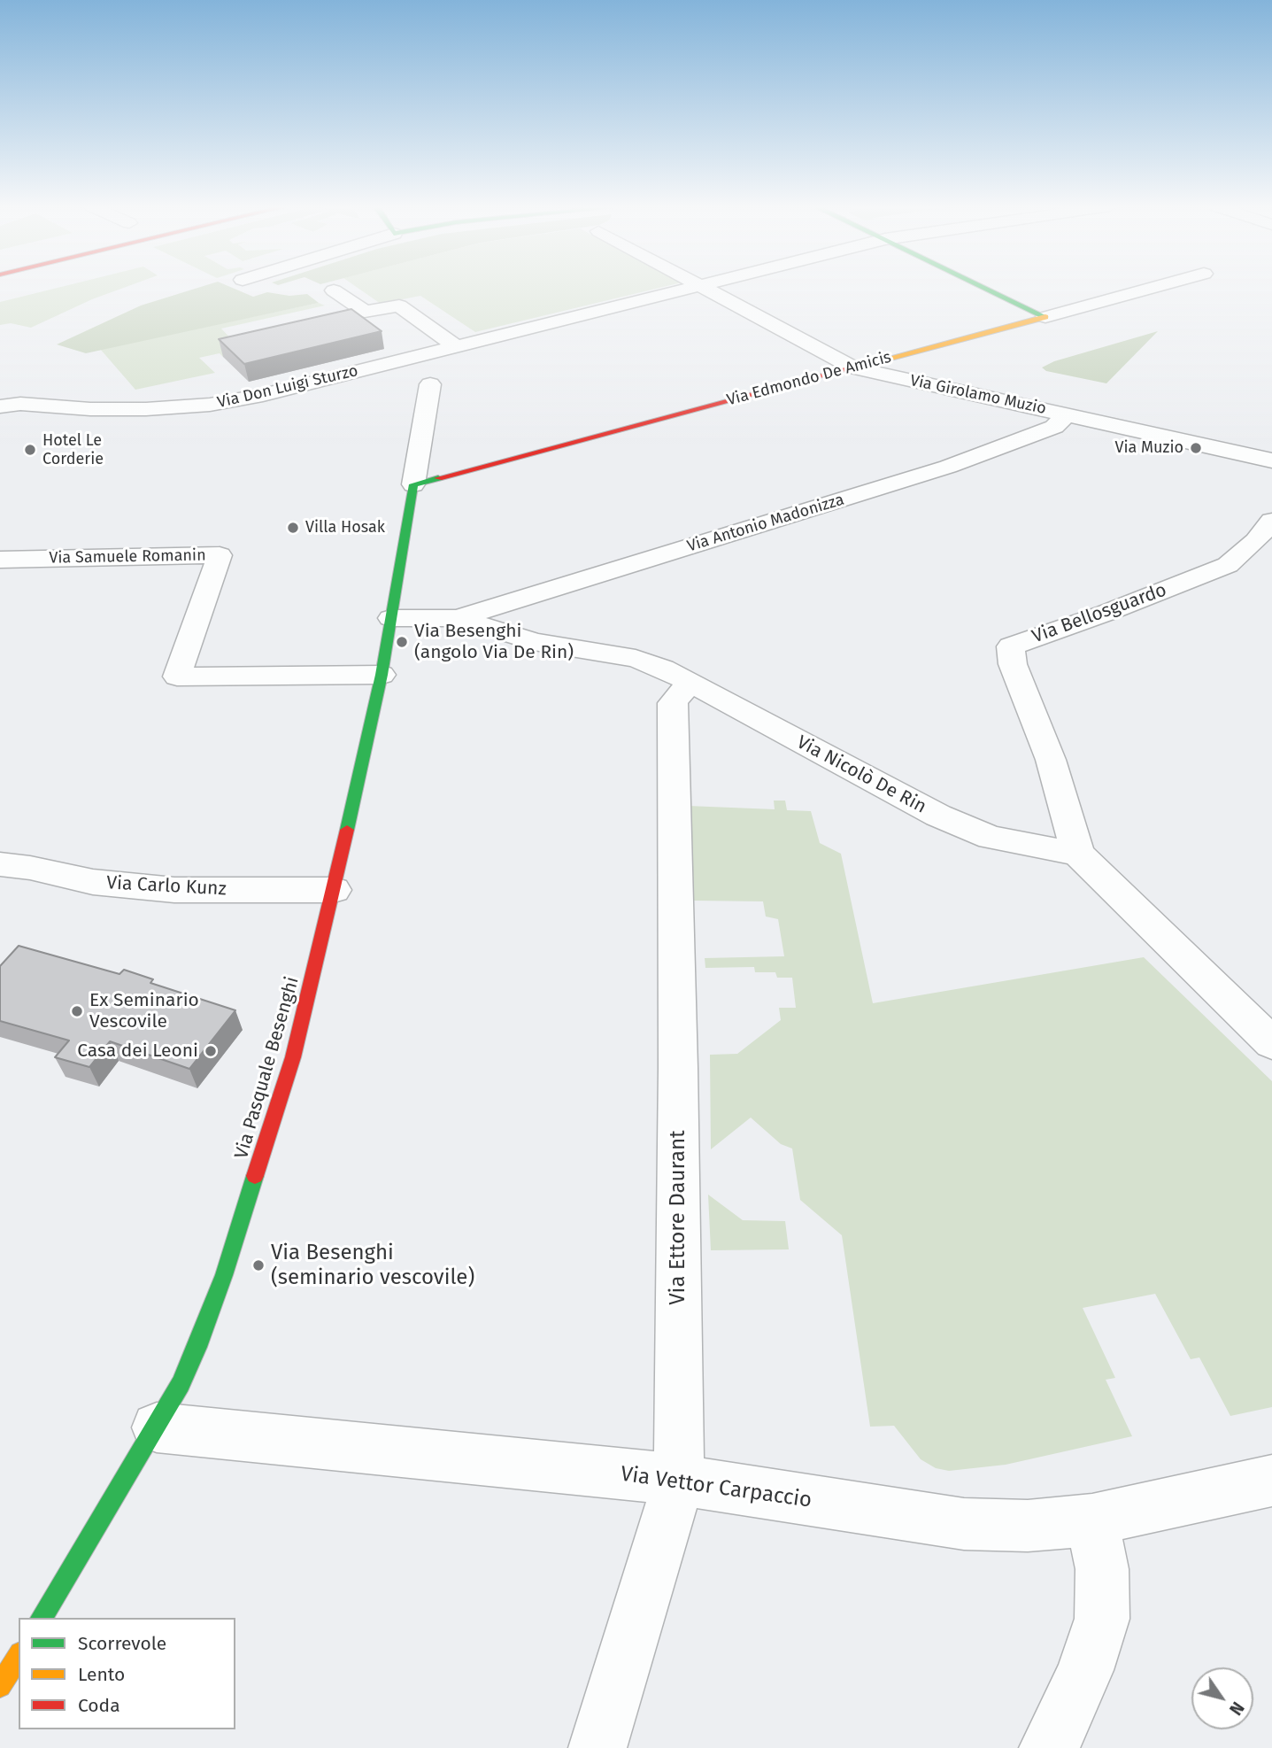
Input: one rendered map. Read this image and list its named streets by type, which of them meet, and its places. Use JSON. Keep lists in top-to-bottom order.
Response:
{
  "streets": {
    "street": [
      "Via Edmondo De Amicis",
      "Via Don Luigi Sturzo",
      "Via Girolamo Muzio",
      "Via Antonio Madonizza",
      "Via Samuele Romanin",
      "Via Bellosguardo",
      "Via Nicolò De Rin",
      "Via Carlo Kunz",
      "Via Pasquale Besenghi",
      "Via Ettore Daurant",
      "Via Vettor Carpaccio"
    ]
  },
  "crossings": [
    ["Via Edmondo De Amicis", "Via Girolamo Muzio"],
    ["Via Edmondo De Amicis", "Via Pasquale Besenghi"],
    ["Via Girolamo Muzio", "Via Antonio Madonizza"],
    ["Via Antonio Madonizza", "Via Nicolò De Rin"],
    ["Via Samuele Romanin", "Via Pasquale Besenghi"],
    ["Via Bellosguardo", "Via Nicolò De Rin"],
    ["Via Nicolò De Rin", "Via Pasquale Besenghi"],
    ["Via Nicolò De Rin", "Via Ettore Daurant"],
    ["Via Carlo Kunz", "Via Pasquale Besenghi"],
    ["Via Pasquale Besenghi", "Via Vettor Carpaccio"],
    ["Via Ettore Daurant", "Via Vettor Carpaccio"]
  ],
  "places": [
    "Via Muzio",
    "Hotel Le Corderie",
    "Villa Hosak",
    "Via Besenghi (angolo Via De Rin)",
    "Ex Seminario Vescovile",
    "Casa dei Leoni",
    "Via Besenghi (seminario vescovile)"
  ],
  "legend": ["Scorrevole", "Lento", "Coda"],
  "north": "bottom right"
}
